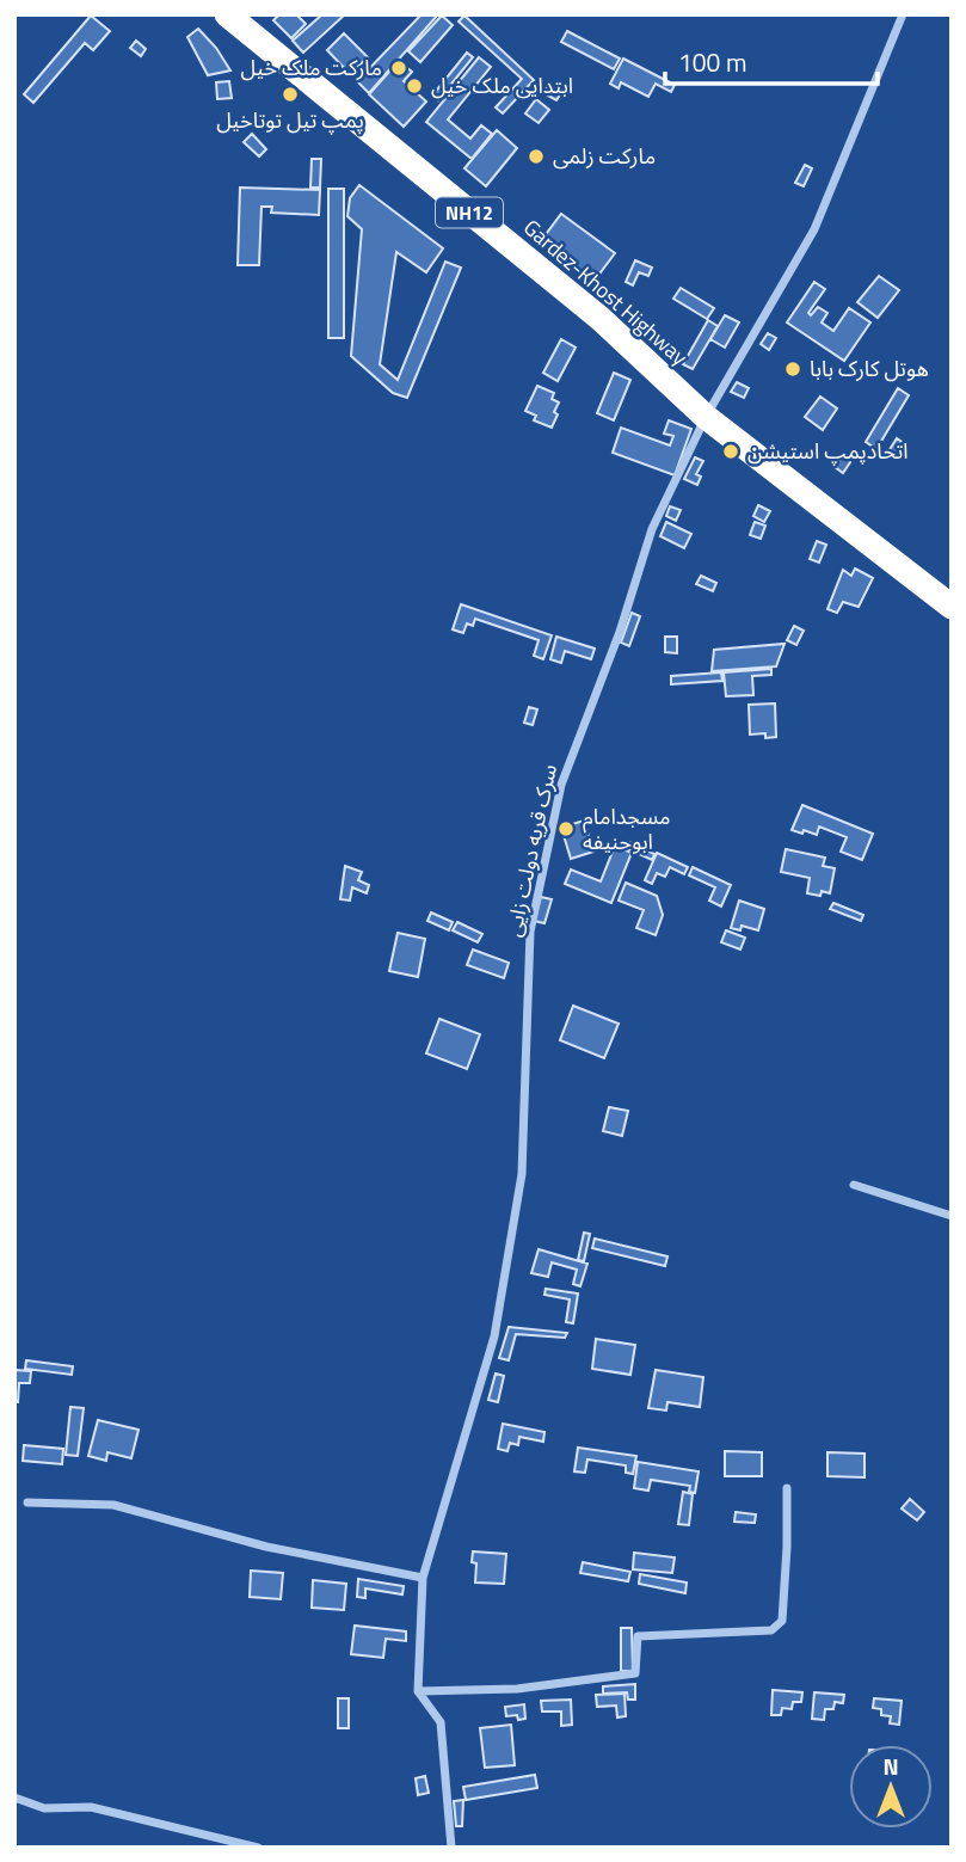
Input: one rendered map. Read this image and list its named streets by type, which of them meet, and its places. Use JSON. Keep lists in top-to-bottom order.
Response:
{
  "streets": {
    "highway": ["NH12", "Gardez-Khost Highway"],
    "street": ["سرک قریه دولت زایی"]
  },
  "crossings": [
    ["Gardez-Khost Highway", "سرک قریه دولت زایی"]
  ],
  "places": [
    "مارکت ملک خیل",
    "ابتدایی ملک خیل",
    "پمپ تیل توتاخیل",
    "مارکت زلمی",
    "هوتل کارک بابا",
    "اتحادپمپ استیشن",
    "مسجدامام ابوحنیفه"
  ],
  "scale_bar": "100 m",
  "north": "top"
}
